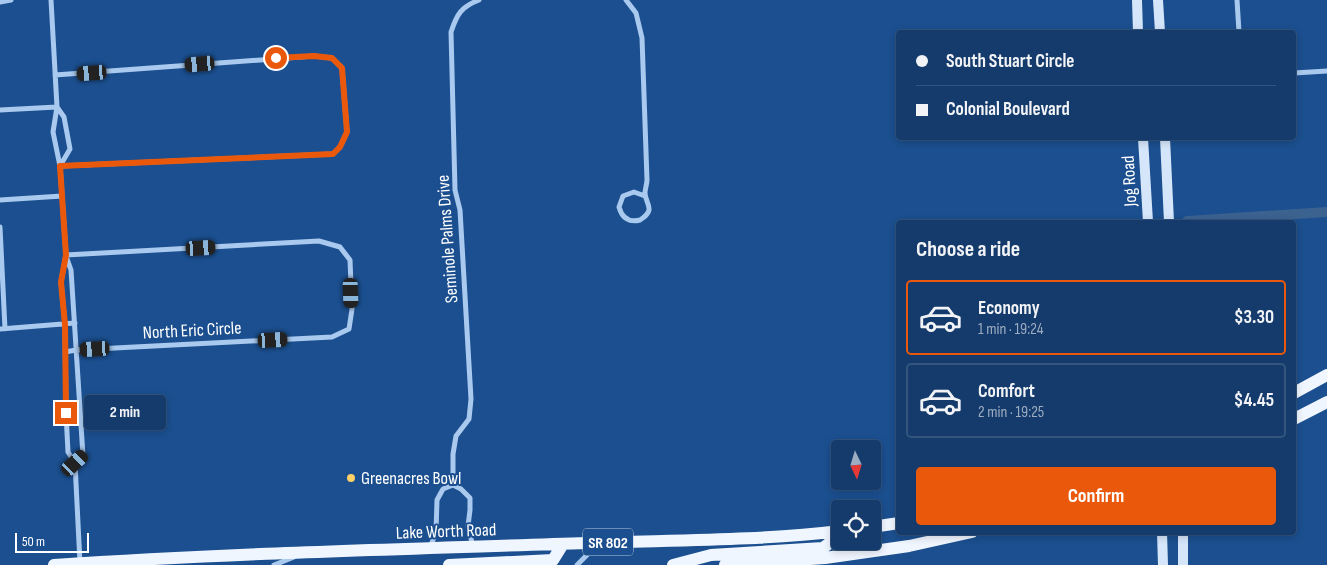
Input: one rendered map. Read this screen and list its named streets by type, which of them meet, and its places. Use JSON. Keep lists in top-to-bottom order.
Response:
{
  "streets": {
    "main road": ["Jog Road", "Lake Worth Road", "SR 802"],
    "street": ["Seminole Palms Drive", "North Eric Circle"]
  },
  "places": ["Greenacres Bowl"],
  "scale_bar": "50 m",
  "north": "bottom",
  "page": {
    "banner": ["South Stuart Circle", "Colonial Boulevard"],
    "heading": "Choose a ride",
    "list": [
      {
        "name": "Economy",
        "note": "1 min · 19:24",
        "value": "$3.30"
      },
      {
        "name": "Comfort",
        "note": "2 min · 19:25",
        "value": "$4.45"
      }
    ],
    "bubble": "2 min",
    "buttons": "Confirm",
    "scale": "50 m"
  }
}
